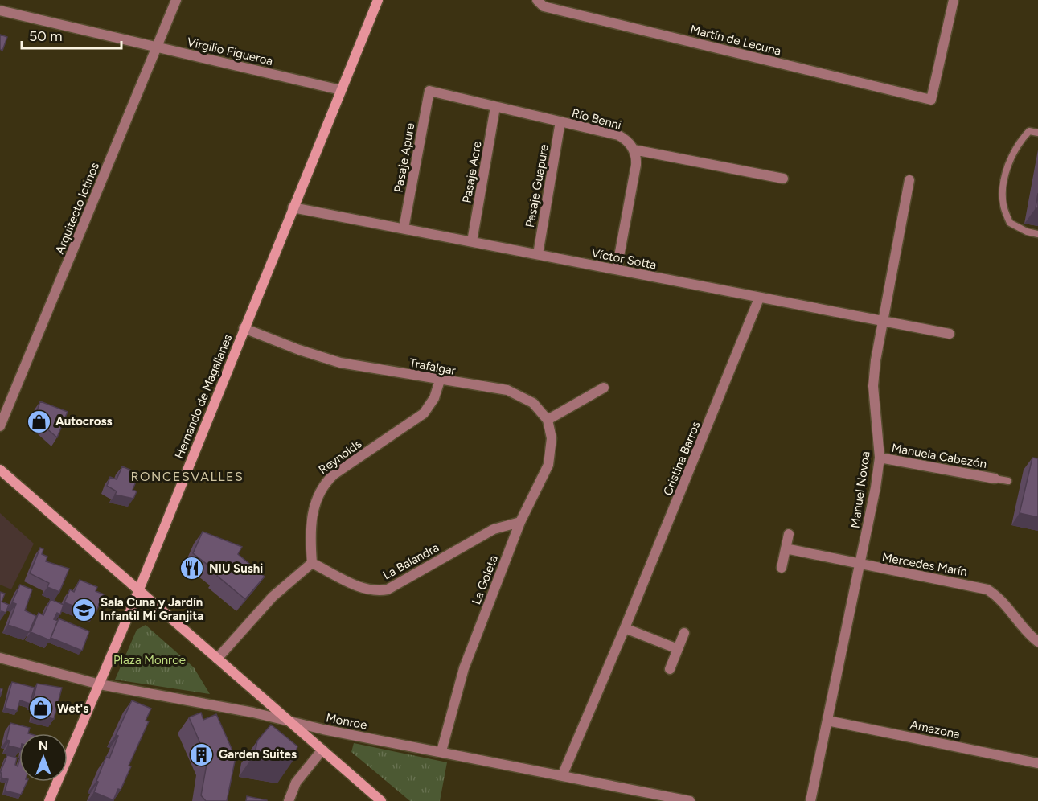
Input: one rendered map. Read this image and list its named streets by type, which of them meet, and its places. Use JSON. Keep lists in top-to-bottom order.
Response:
{
  "streets": {
    "main road": ["Hernando de Magallanes"],
    "street": [
      "Martín de Lecuna",
      "Virgilio Figueroa",
      "Río Benni",
      "Pasaje Apure",
      "Pasaje Acre",
      "Pasaje Guapure",
      "Arquitecto Ictinos",
      "Víctor Sotta",
      "Trafalgar",
      "Manuela Cabezón",
      "Reynolds",
      "Cristina Barros",
      "Manuel Novoa",
      "La Balandra",
      "Mercedes Marín",
      "La Goleta",
      "Monroe",
      "Amazona"
    ]
  },
  "crossings": [
    ["Virgilio Figueroa", "Arquitecto Ictinos"],
    ["Virgilio Figueroa", "Hernando de Magallanes"],
    ["Río Benni", "Pasaje Apure"],
    ["Río Benni", "Pasaje Acre"],
    ["Río Benni", "Pasaje Guapure"],
    ["Pasaje Apure", "Víctor Sotta"],
    ["Pasaje Acre", "Víctor Sotta"],
    ["Pasaje Guapure", "Víctor Sotta"],
    ["Víctor Sotta", "Hernando de Magallanes"],
    ["Víctor Sotta", "Cristina Barros"],
    ["Víctor Sotta", "Manuel Novoa"],
    ["Trafalgar", "Hernando de Magallanes"],
    ["Trafalgar", "Reynolds"],
    ["Trafalgar", "La Goleta"],
    ["Hernando de Magallanes", "Monroe"],
    ["Manuela Cabezón", "Manuel Novoa"],
    ["Reynolds", "La Balandra"],
    ["Cristina Barros", "Monroe"],
    ["Manuel Novoa", "Mercedes Marín"],
    ["Manuel Novoa", "Amazona"],
    ["La Balandra", "La Goleta"],
    ["La Goleta", "Monroe"]
  ],
  "districts": ["RONCESVALLES"],
  "parks": ["Plaza Monroe"],
  "places": {
    "shop": ["Autocross", "Wet's"],
    "restaurant": ["NIU Sushi"],
    "school or university": ["Sala Cuna y Jardín Infantil Mi Granjita"],
    "building": ["Garden Suites"]
  },
  "scale_bar": "50 m",
  "north": "top"
}
